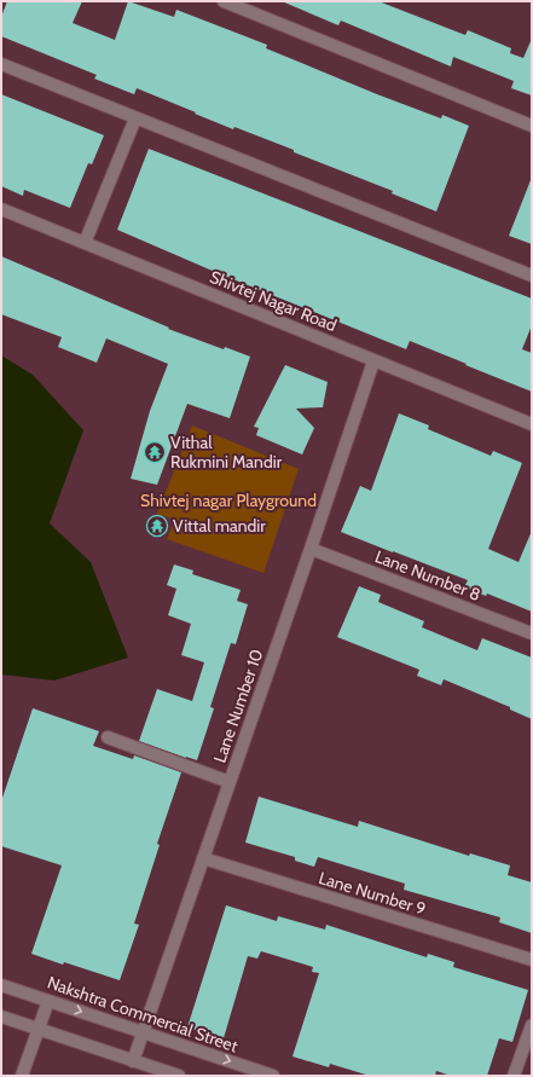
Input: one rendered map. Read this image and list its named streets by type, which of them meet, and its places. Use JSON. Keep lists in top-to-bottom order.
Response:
{
  "streets": {
    "street": [
      "Shivtej Nagar Road",
      "Lane Number 8",
      "Lane Number 10",
      "Lane Number 9",
      "Nakshtra Commercial Street"
    ]
  },
  "crossings": [
    ["Shivtej Nagar Road", "Lane Number 10"],
    ["Lane Number 8", "Lane Number 10"],
    ["Lane Number 10", "Lane Number 9"],
    ["Lane Number 10", "Nakshtra Commercial Street"]
  ],
  "parks": ["Shivtej nagar Playground"],
  "places": {
    "temple": ["Vithal Rukmini Mandir", "Vittal mandir"]
  }
}
